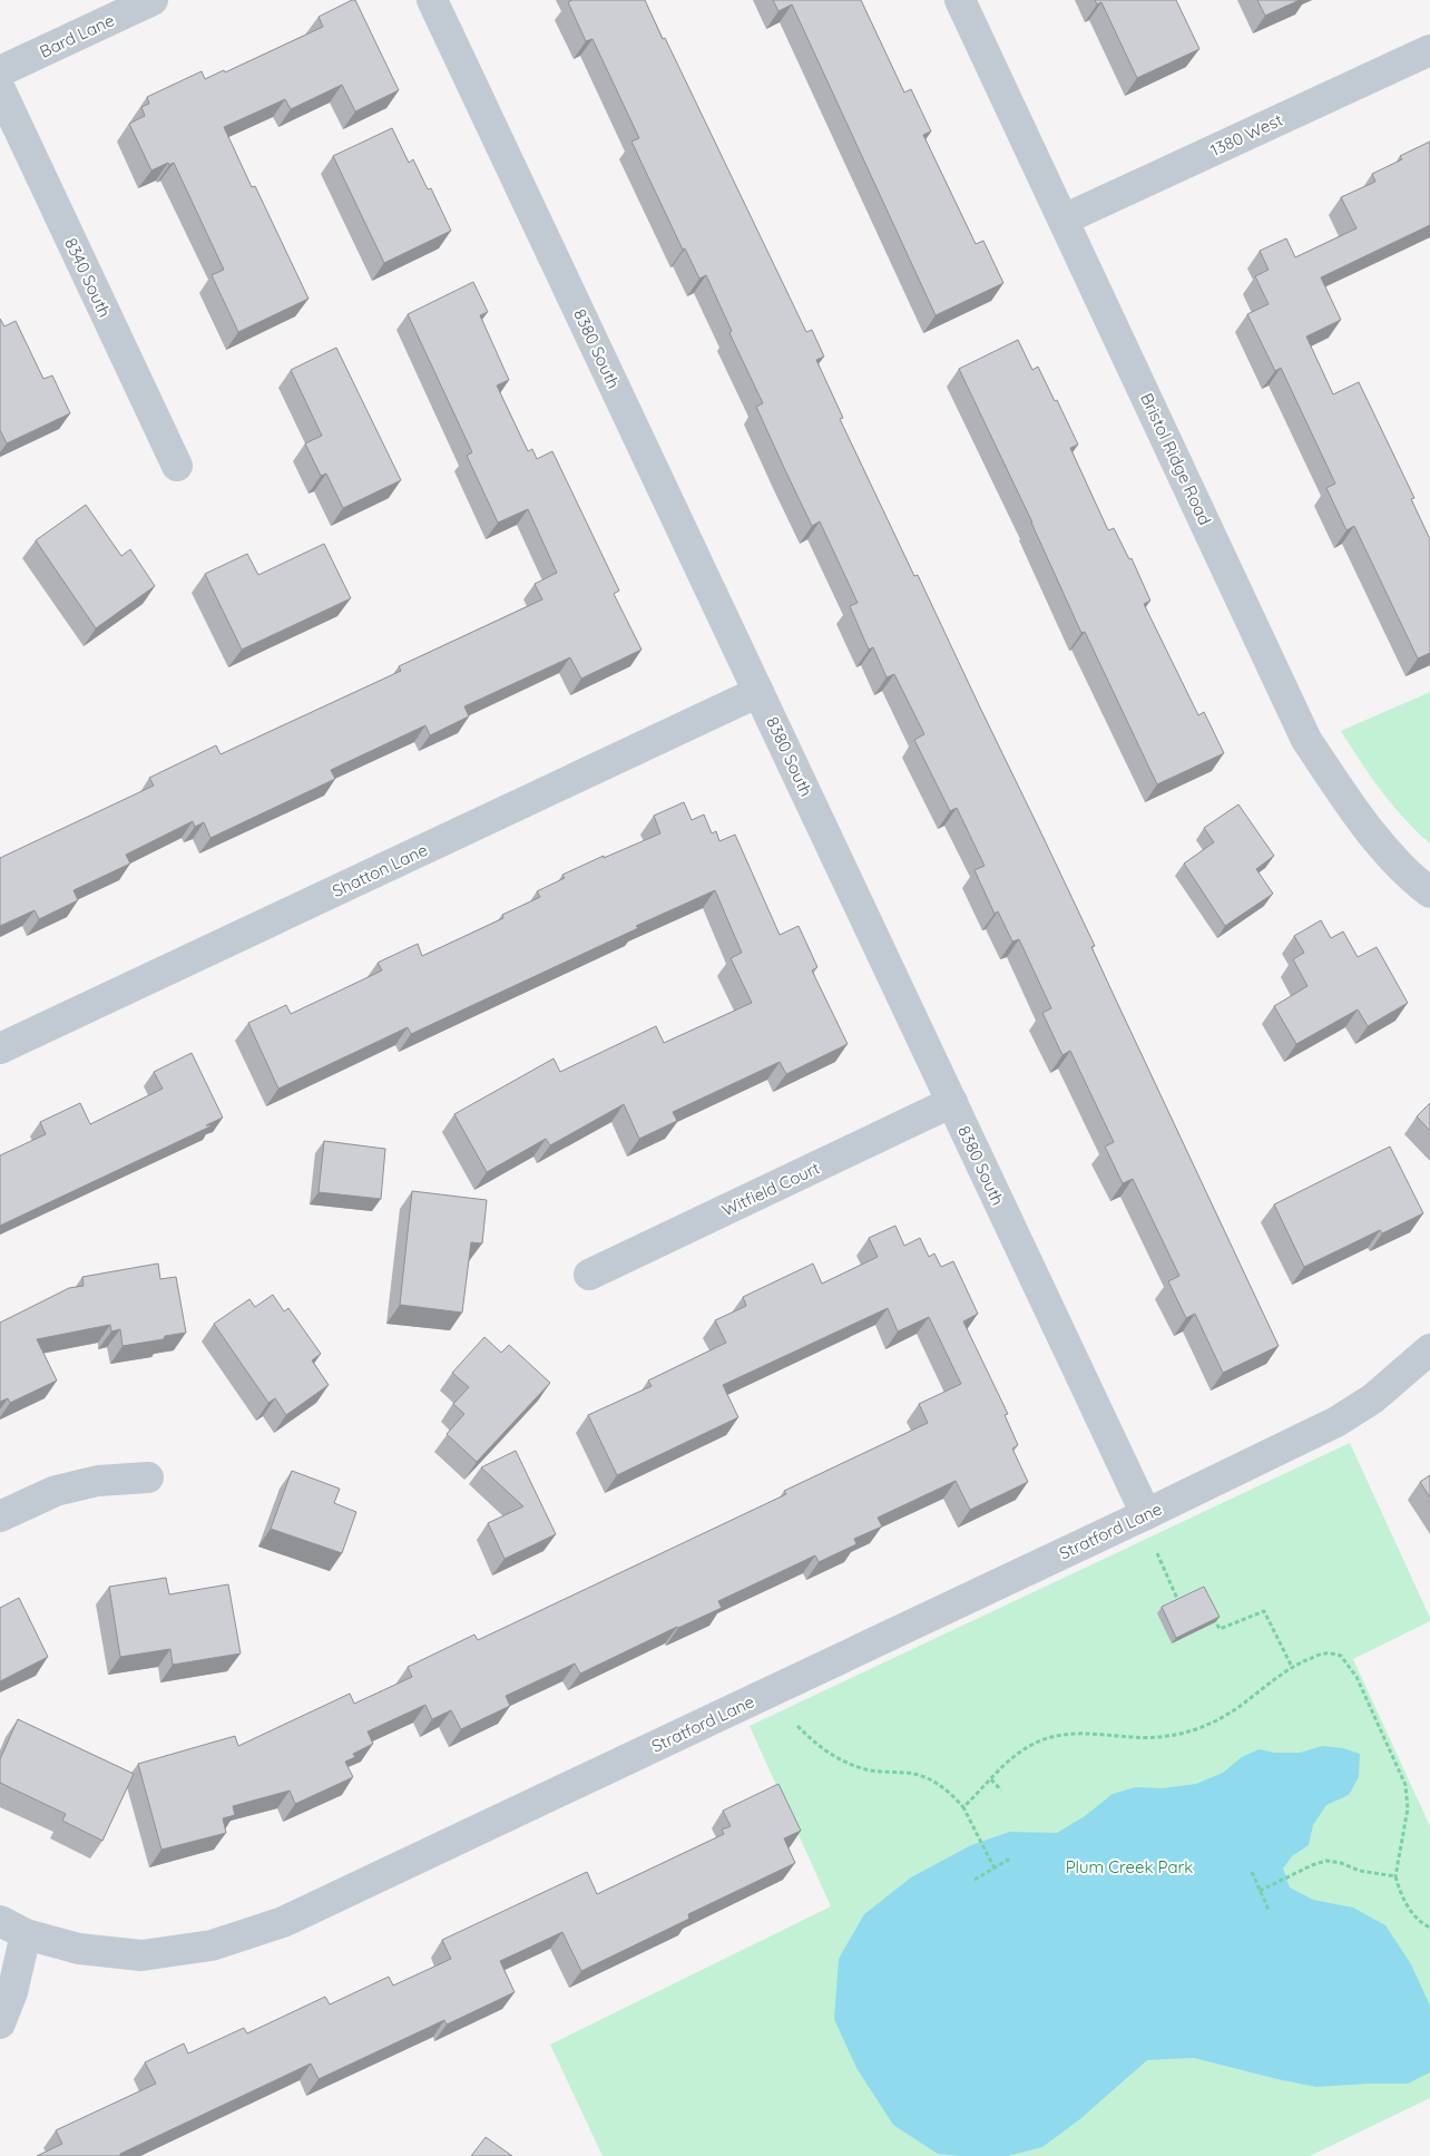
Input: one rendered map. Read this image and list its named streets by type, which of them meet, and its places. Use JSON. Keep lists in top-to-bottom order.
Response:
{
  "streets": {
    "street": [
      "Bard Lane",
      "1380 West",
      "8340 South",
      "8380 South",
      "Bristol Ridge Road",
      "Shatton Lane",
      "Witfield Court",
      "Stratford Lane"
    ]
  },
  "crossings": [
    ["1380 West", "Bristol Ridge Road"],
    ["8380 South", "Shatton Lane"],
    ["8380 South", "Witfield Court"],
    ["8380 South", "Stratford Lane"]
  ],
  "parks": ["Plum Creek Park"]
}
